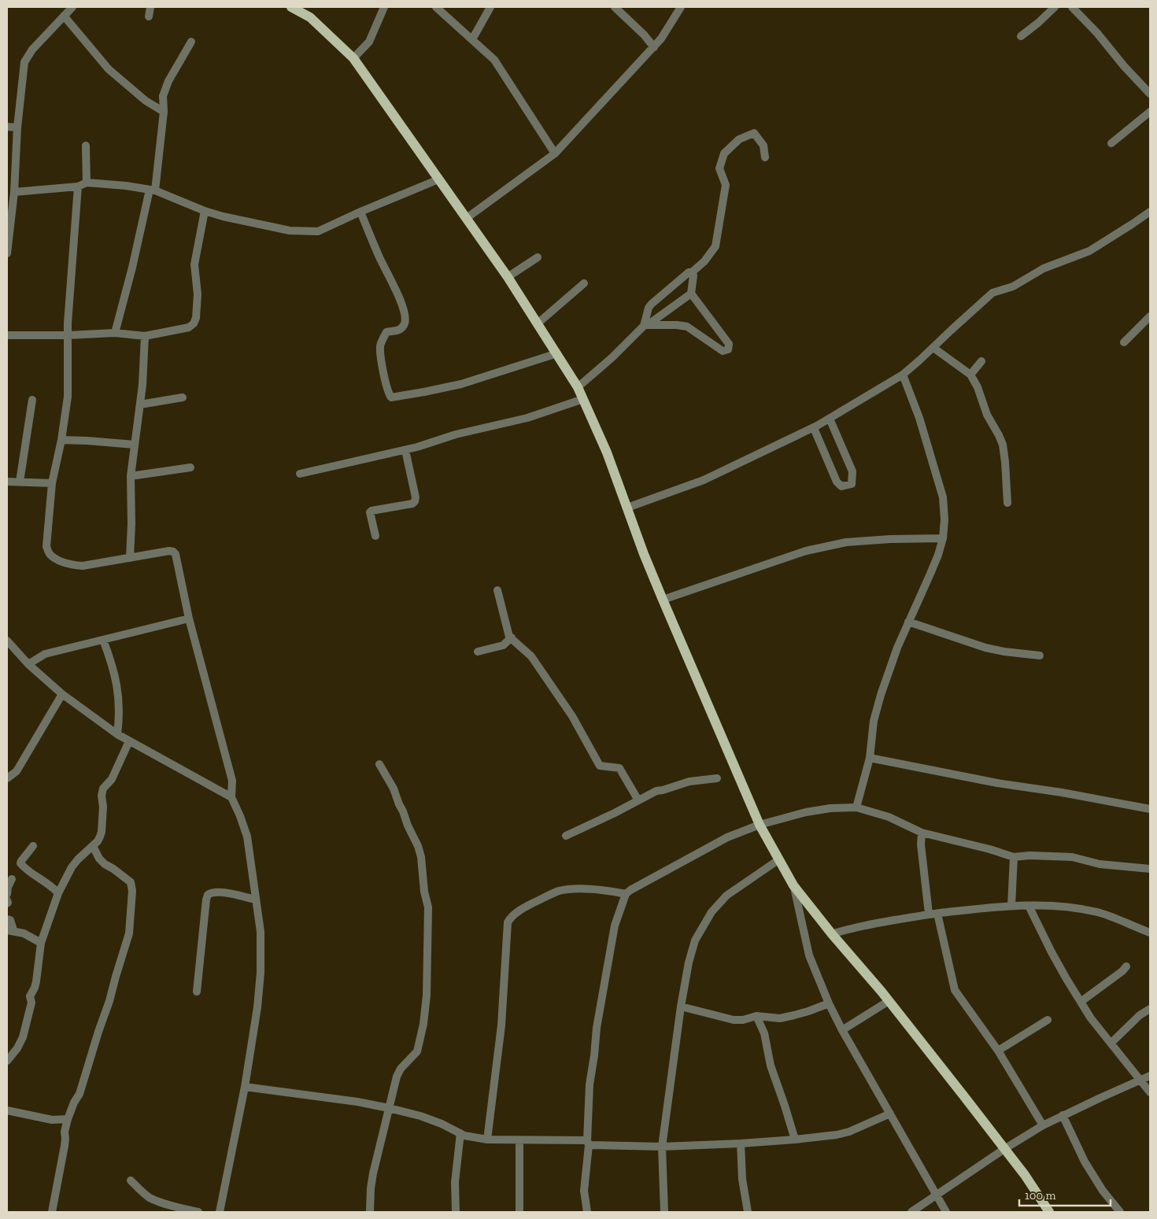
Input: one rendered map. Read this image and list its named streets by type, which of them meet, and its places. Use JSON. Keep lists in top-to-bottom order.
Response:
{
  "scale_bar": "100 m"
}
